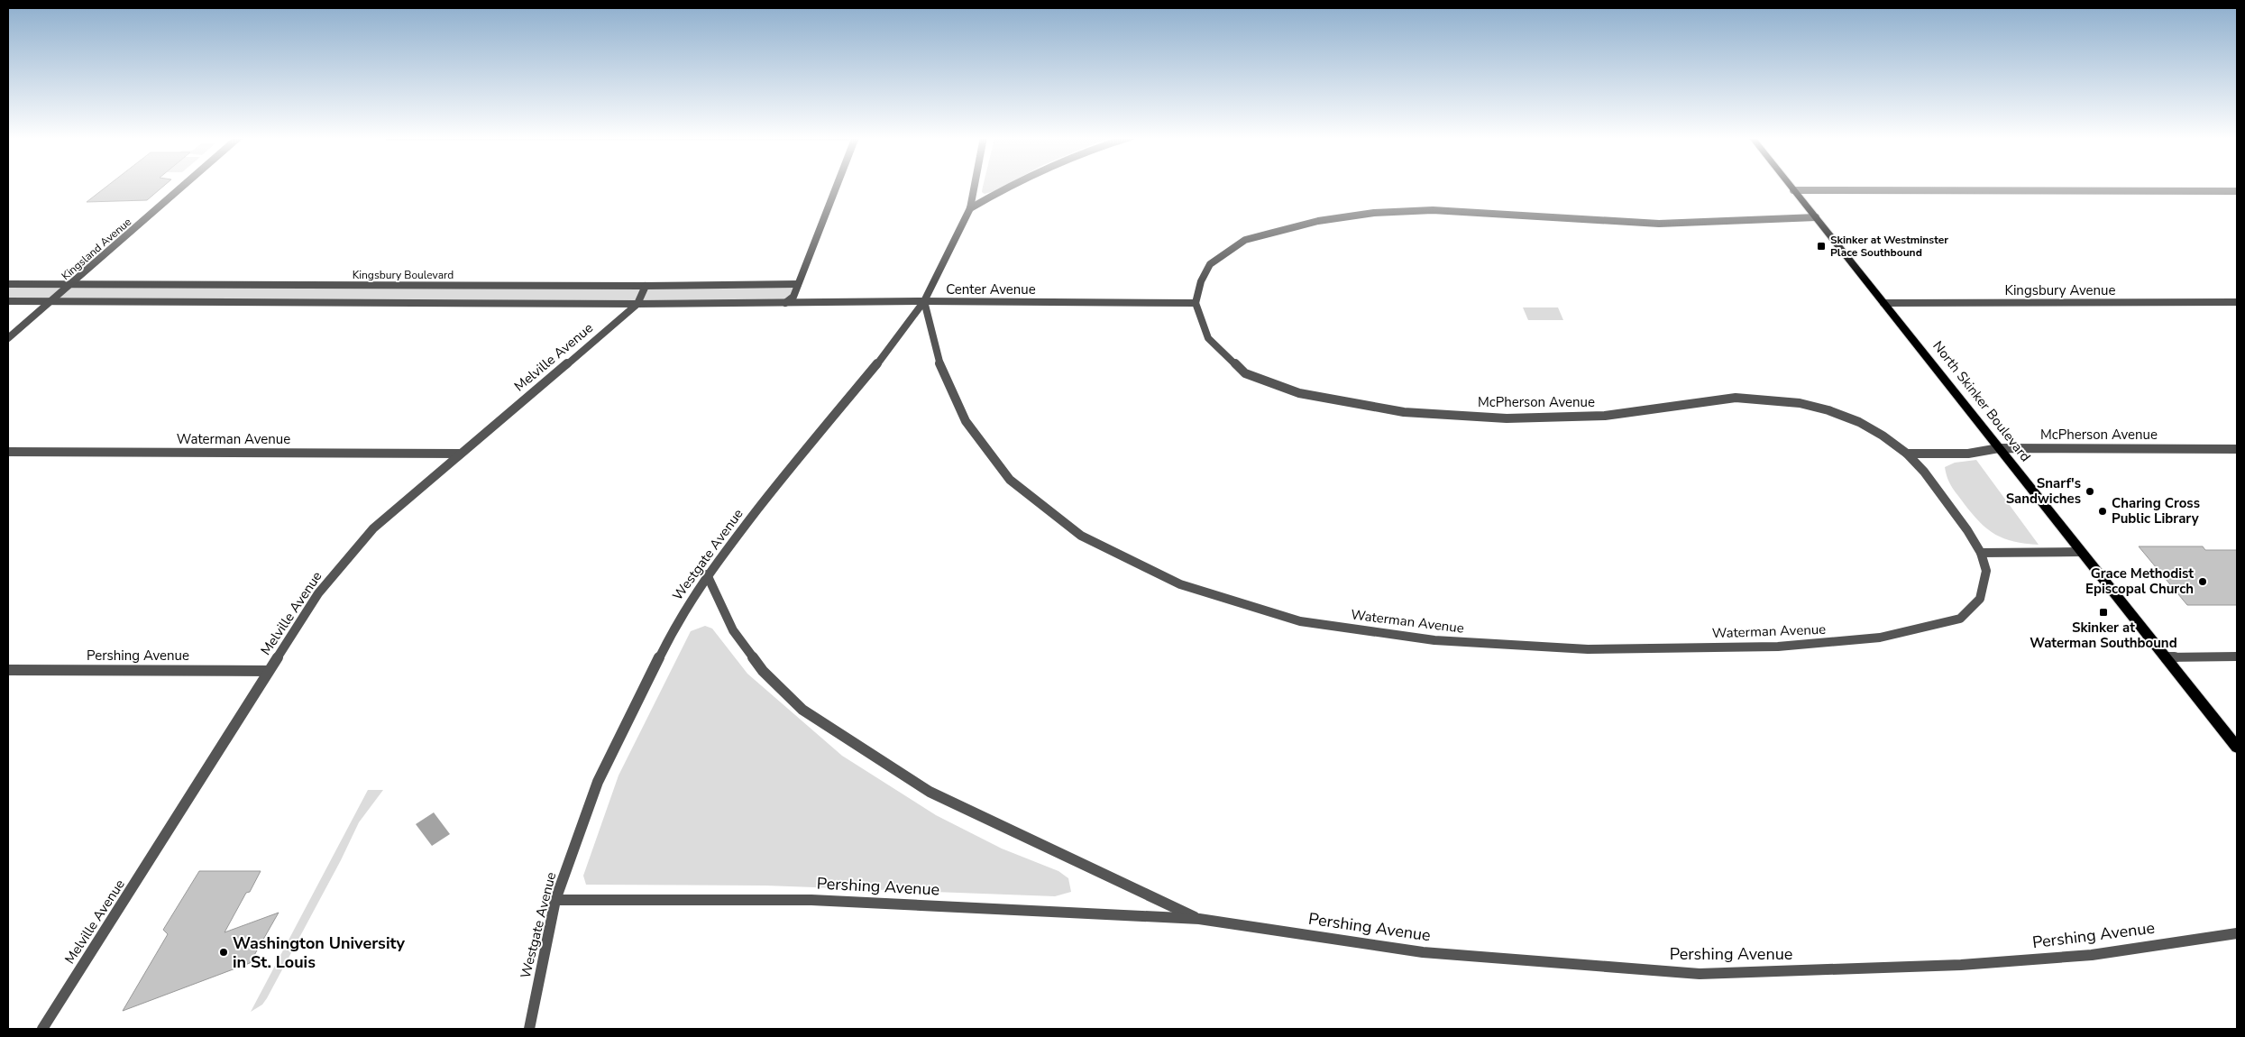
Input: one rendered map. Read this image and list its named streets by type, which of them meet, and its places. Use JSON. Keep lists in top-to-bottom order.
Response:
{
  "streets": {
    "main road": ["North Skinker Boulevard"],
    "street": [
      "Kingsland Avenue",
      "Kingsbury Boulevard",
      "Center Avenue",
      "Kingsbury Avenue",
      "Melville Avenue",
      "McPherson Avenue",
      "Waterman Avenue",
      "Westgate Avenue",
      "Pershing Avenue"
    ]
  },
  "crossings": [
    ["Kingsland Avenue", "Kingsbury Boulevard"],
    ["Kingsbury Boulevard", "Melville Avenue"],
    ["Center Avenue", "McPherson Avenue"],
    ["Center Avenue", "Waterman Avenue"],
    ["Center Avenue", "Westgate Avenue"],
    ["Kingsbury Avenue", "North Skinker Boulevard"],
    ["Melville Avenue", "Waterman Avenue"],
    ["Melville Avenue", "Pershing Avenue"],
    ["North Skinker Boulevard", "McPherson Avenue"],
    ["McPherson Avenue", "Waterman Avenue"],
    ["Waterman Avenue", "Westgate Avenue"],
    ["Westgate Avenue", "Pershing Avenue"]
  ],
  "places": {
    "transit": ["Skinker at Westminster Place Southbound", "Skinker at Waterman Southbound"],
    "other": [
      "Snarf's Sandwiches",
      "Charing Cross Public Library",
      "Grace Methodist Episcopal Church",
      "Washington University in St. Louis"
    ]
  }
}
